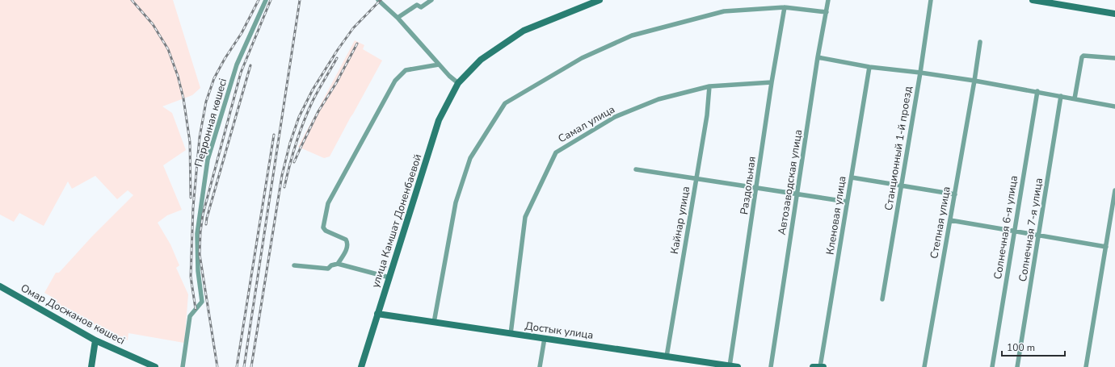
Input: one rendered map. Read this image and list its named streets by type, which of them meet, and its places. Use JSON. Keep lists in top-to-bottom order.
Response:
{
  "streets": {
    "street": [
      "Перронная көшесі",
      "Самал улица",
      "Станционный 1-й проезд",
      "Автозаводская улица",
      "Раздольная",
      "Кленовая улица",
      "Кайнар улица",
      "улица Камшат Доненбаевой",
      "Степная улица",
      "Солнечная 6-я улица",
      "Солнечная 7-я улица",
      "Омар Досжанов көшесі",
      "Достык улица"
    ]
  },
  "crossings": [
    ["Самал улица", "Раздольная"],
    ["Самал улица", "Кайнар улица"],
    ["Самал улица", "Достык улица"],
    ["Раздольная", "Достык улица"],
    ["Кайнар улица", "Достык улица"],
    ["улица Камшат Доненбаевой", "Достык улица"]
  ],
  "scale_bar": "100 m"
}
